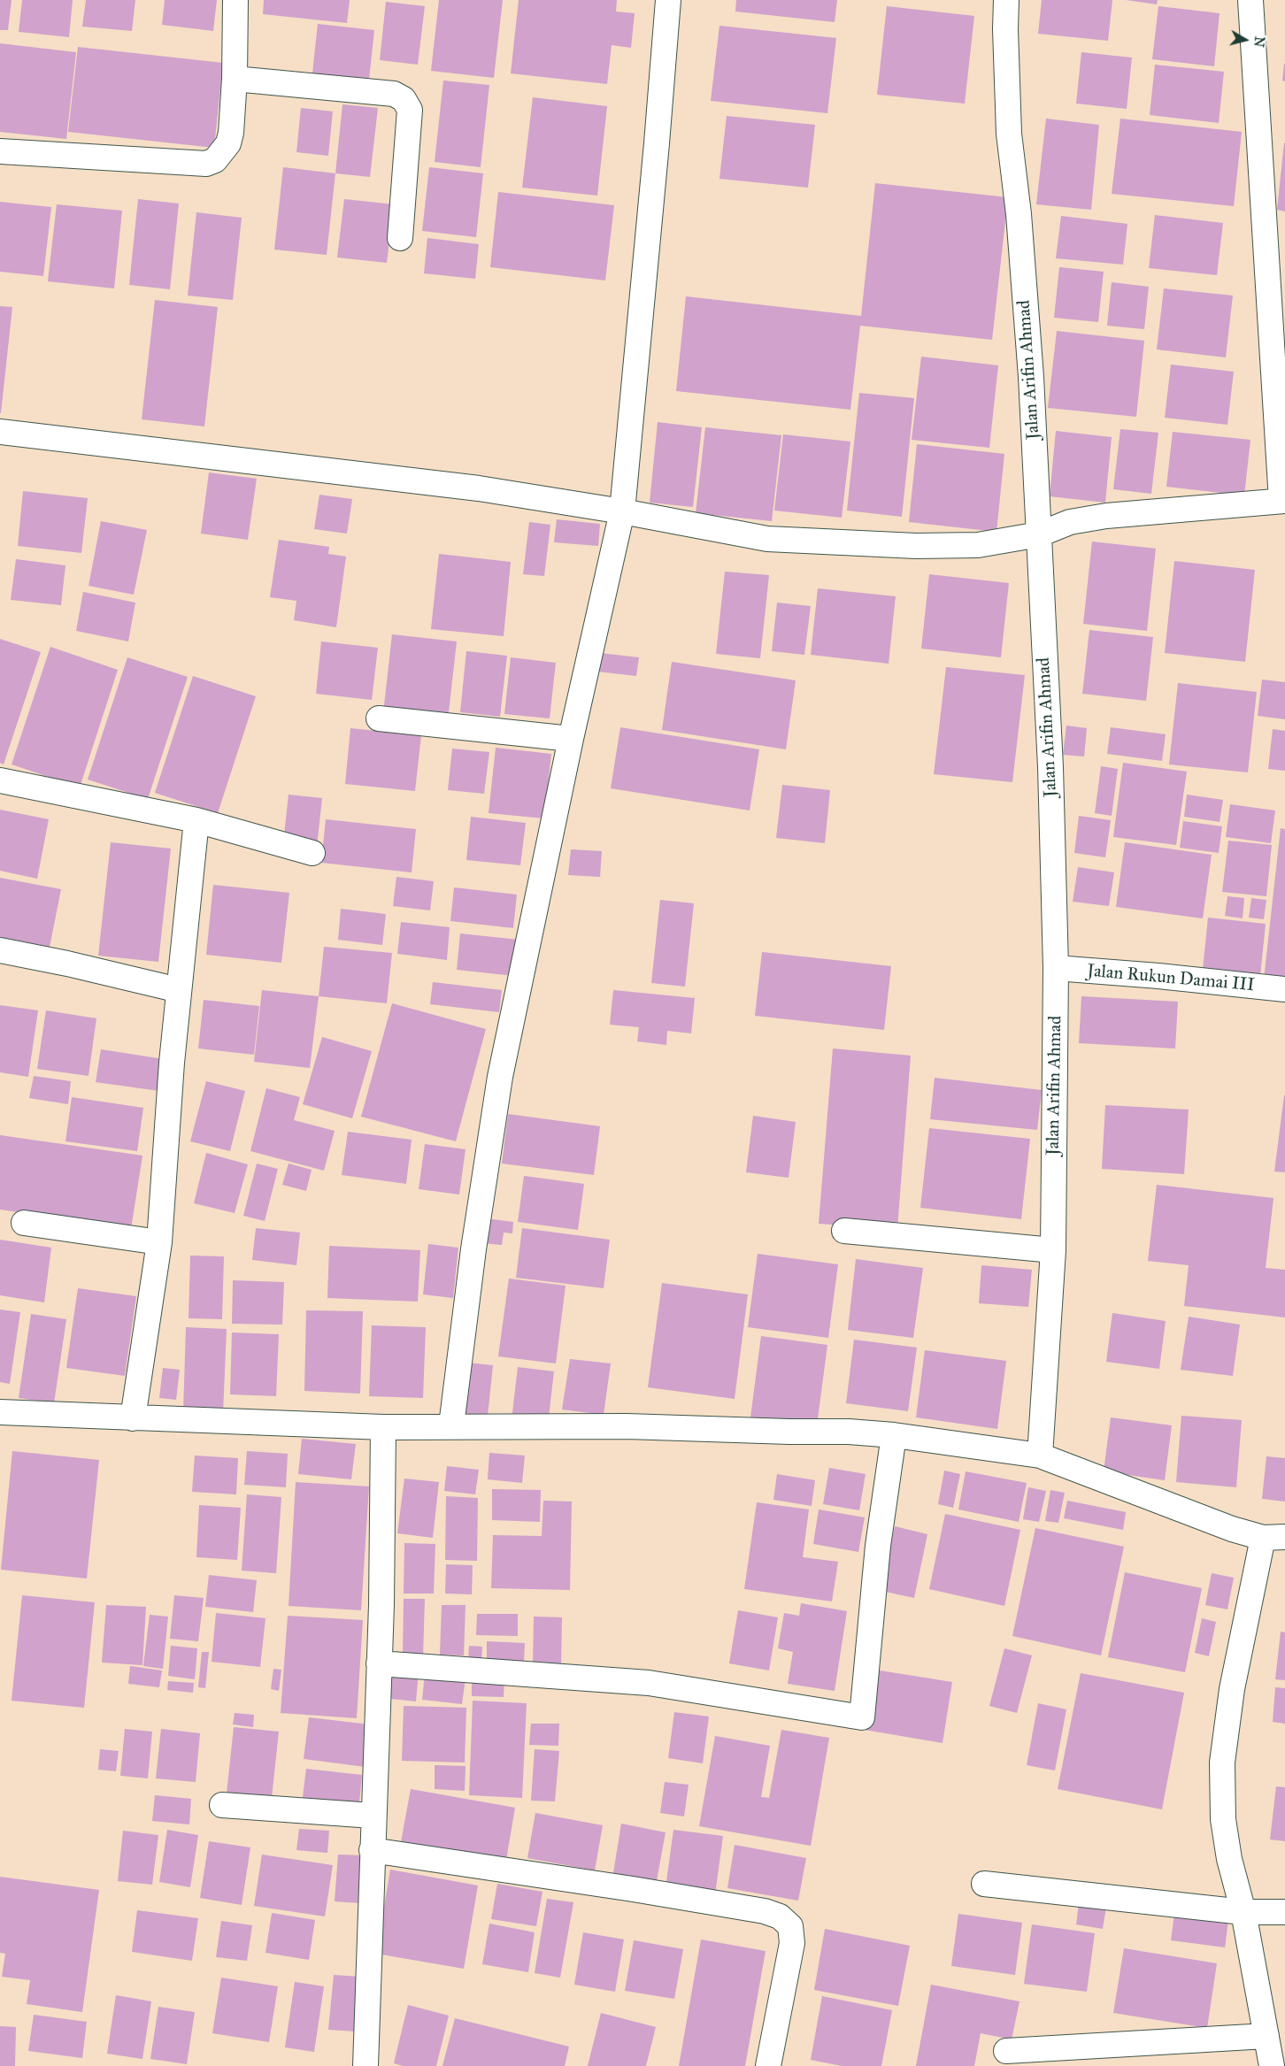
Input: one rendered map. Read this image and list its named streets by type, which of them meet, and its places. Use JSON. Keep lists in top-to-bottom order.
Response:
{
  "streets": {
    "street": ["Jalan Arifin Ahmad", "Jalan Rukun Damai III"]
  },
  "crossings": [
    ["Jalan Arifin Ahmad", "Jalan Rukun Damai III"]
  ],
  "north": "right"
}
